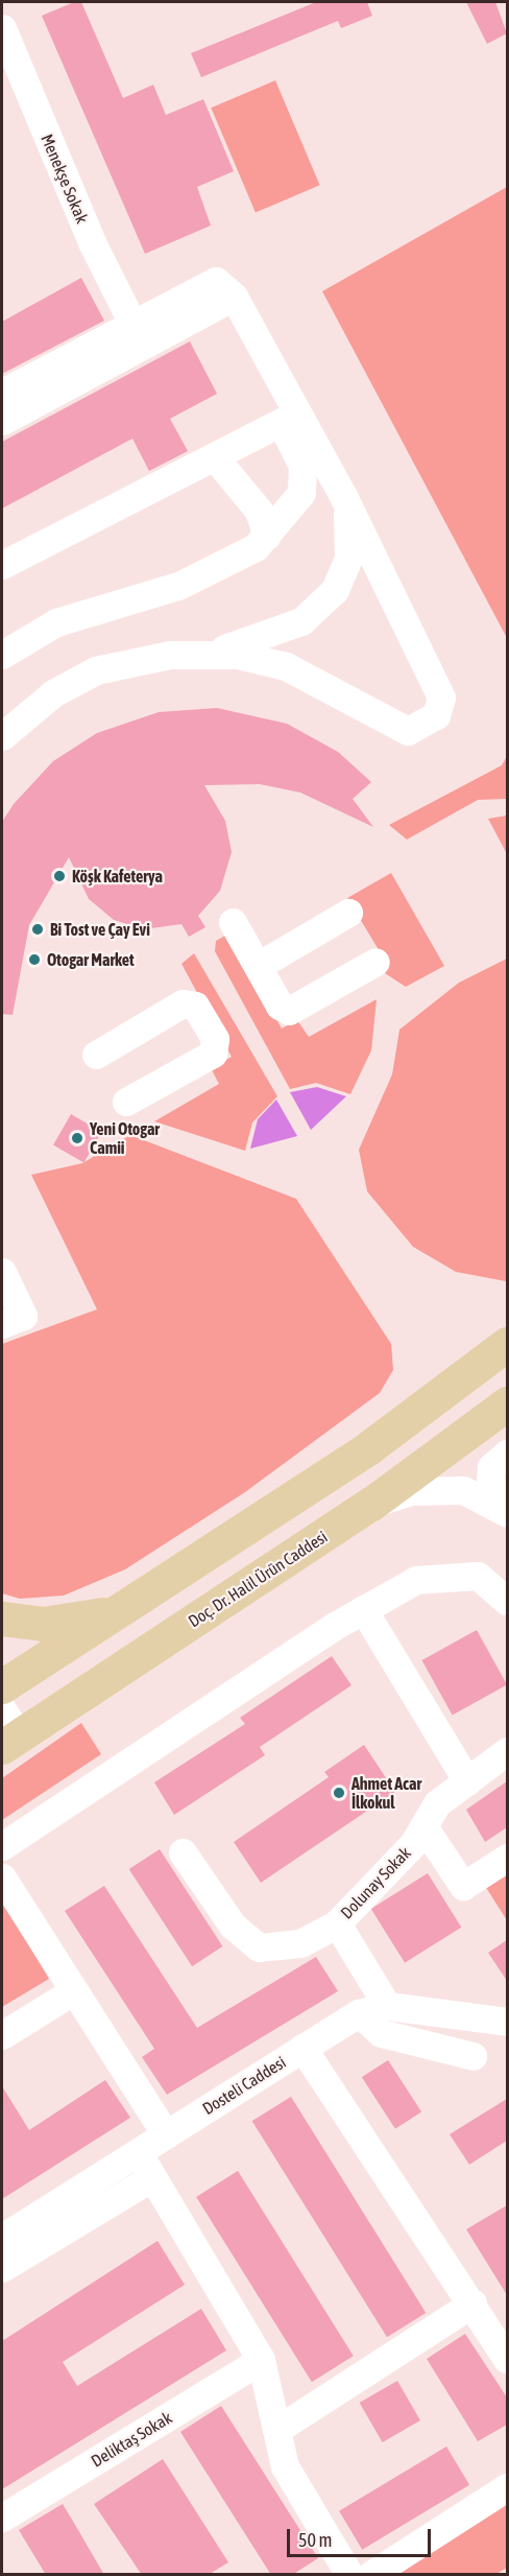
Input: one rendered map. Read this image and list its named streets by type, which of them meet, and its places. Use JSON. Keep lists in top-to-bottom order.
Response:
{
  "streets": {
    "main road": ["Doç. Dr. Halil Ürün Caddesi"],
    "street": [
      "Menekşe Sokak",
      "Dolunay Sokak",
      "Dosteli Caddesi",
      "Deliktaş Sokak"
    ]
  },
  "places": [
    "Köşk Kafeterya",
    "Bi Tost ve Çay Evi",
    "Otogar Market",
    "Yeni Otogar Camii",
    "Ahmet Acar İlkokul"
  ],
  "scale_bar": "50 m"
}
